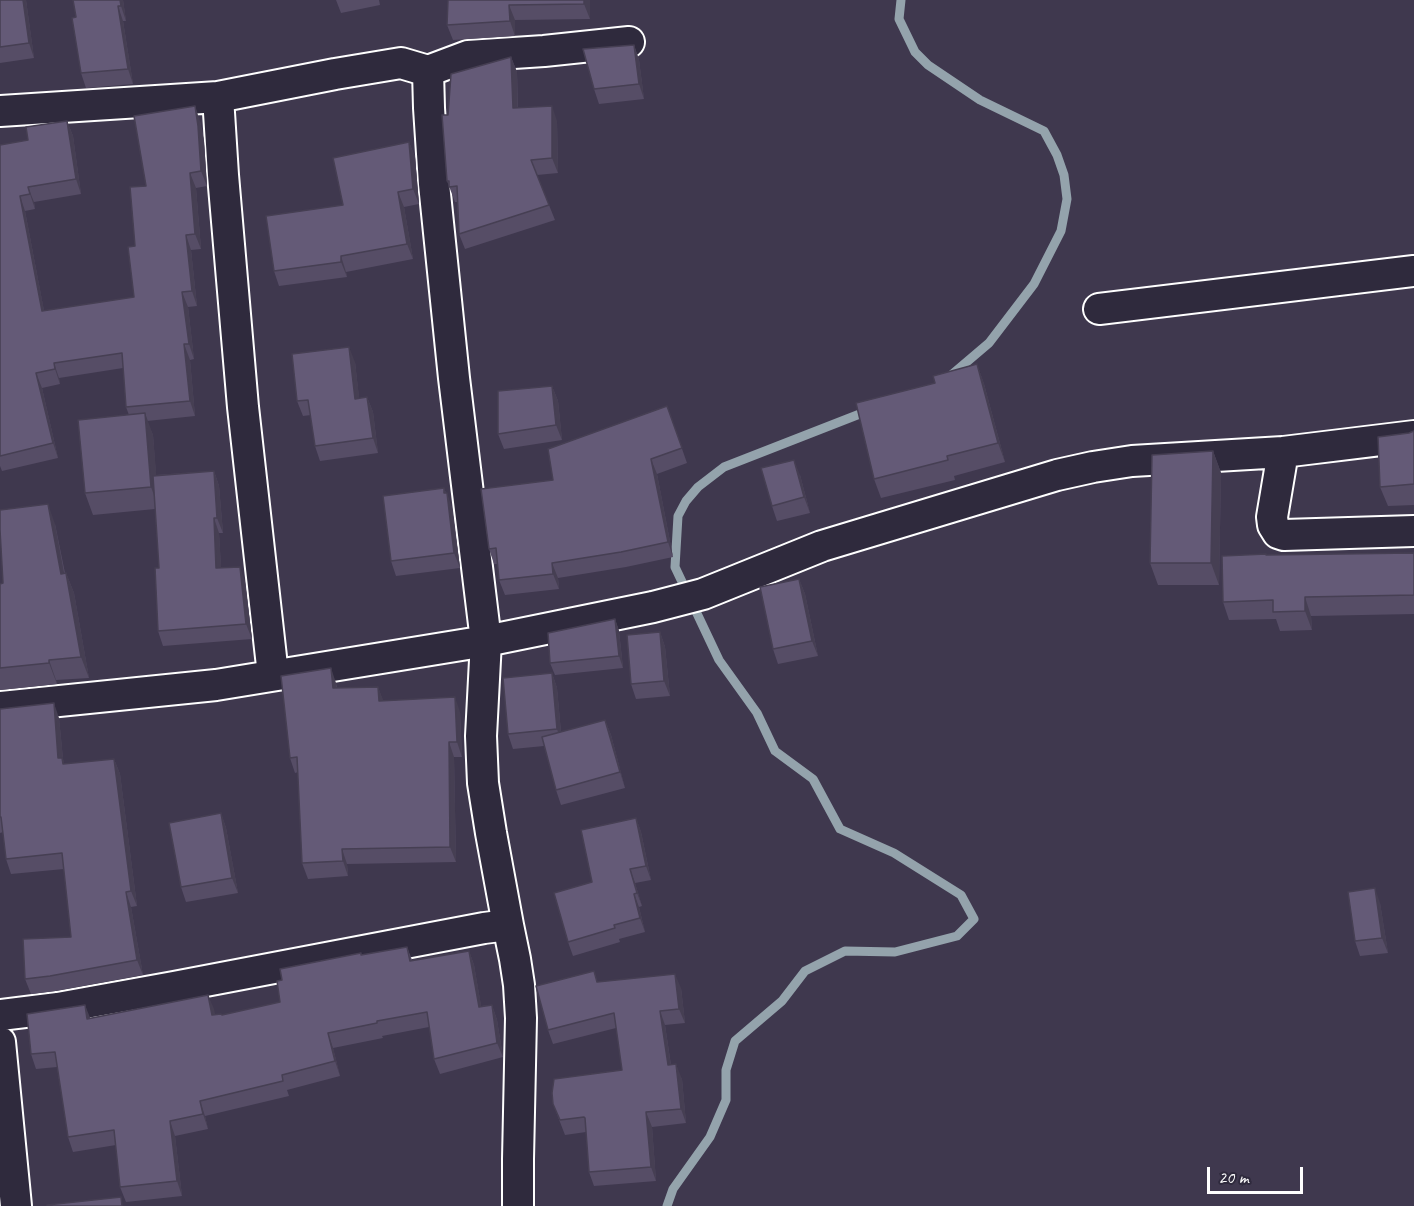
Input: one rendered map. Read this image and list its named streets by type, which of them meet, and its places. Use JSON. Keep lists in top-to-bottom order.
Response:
{
  "scale_bar": "20 m"
}
